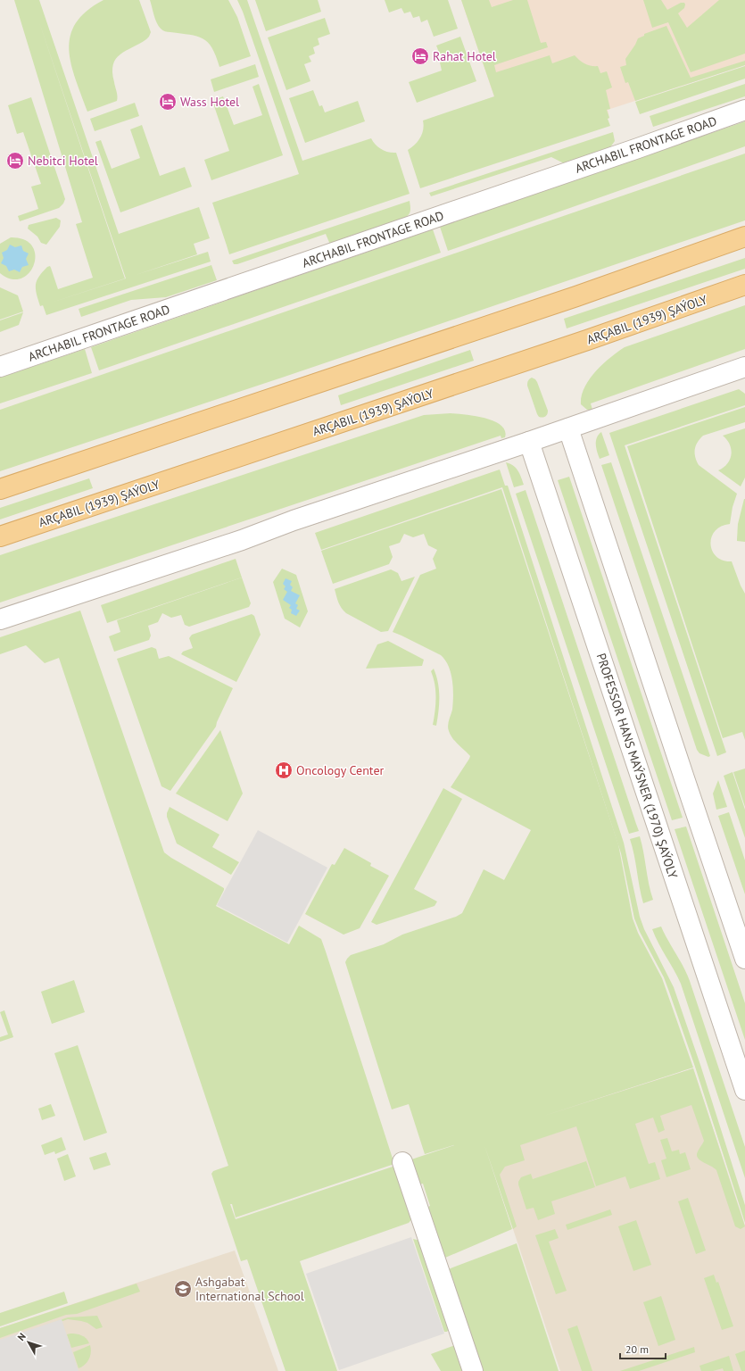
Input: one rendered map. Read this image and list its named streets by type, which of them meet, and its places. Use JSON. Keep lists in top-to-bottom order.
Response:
{
  "streets": {
    "main road": ["ARÇABIL (1939) ŞAÝOLY"],
    "street": ["ARCHABIL FRONTAGE ROAD", "PROFESSOR HANS MAÝSNER (1970) ŞAÝOLY"]
  },
  "places": {
    "hotel": ["Rahat Hotel", "Wass Hotel", "Nebitci Hotel"],
    "hospital": ["Oncology Center"],
    "school or university": ["Ashgabat International School"]
  },
  "scale_bar": "20 m",
  "north": "top left"
}
